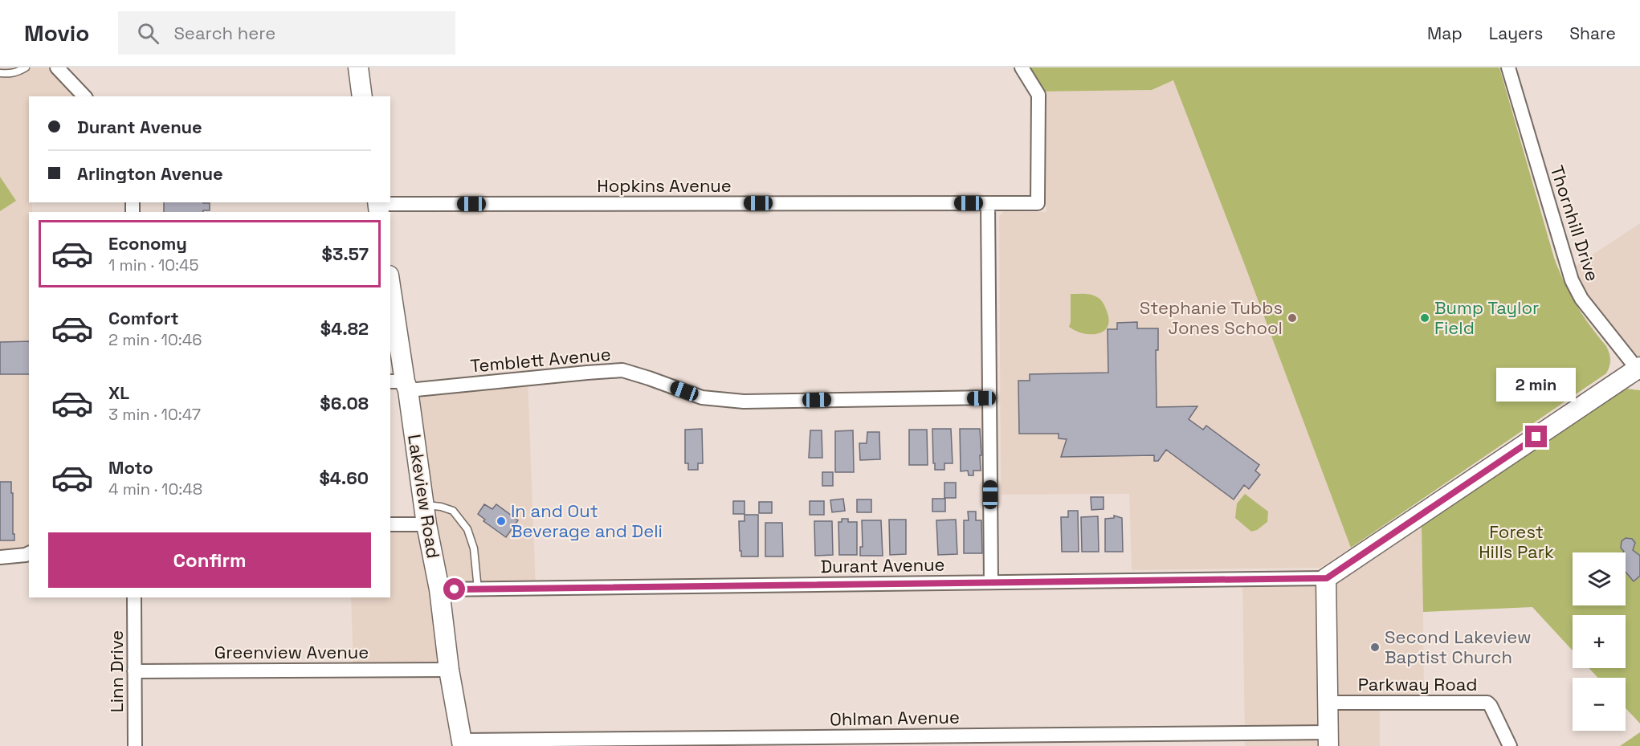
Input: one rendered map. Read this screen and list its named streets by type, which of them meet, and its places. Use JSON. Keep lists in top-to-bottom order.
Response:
{
  "streets": {
    "street": [
      "Hopkins Avenue",
      "Thornhill Drive",
      "Temblett Avenue",
      "Lakeview Road",
      "Durant Avenue",
      "Greenview Avenue",
      "Linn Drive",
      "Parkway Road",
      "Ohlman Avenue"
    ]
  },
  "crossings": [
    ["Temblett Avenue", "Lakeview Road"],
    ["Lakeview Road", "Durant Avenue"],
    ["Lakeview Road", "Greenview Avenue"],
    ["Lakeview Road", "Ohlman Avenue"],
    ["Greenview Avenue", "Linn Drive"]
  ],
  "parks": ["Forest Hills Park"],
  "places": [
    "Stephanie Tubbs Jones School",
    "Bump Taylor Field",
    "In and Out Beverage and Deli",
    "Second Lakeview Baptist Church"
  ],
  "page": {
    "header": "Movio",
    "search": "Search here",
    "nav": ["Map", "Layers", "Share"],
    "banner": ["Durant Avenue", "Arlington Avenue"],
    "list": [
      {
        "name": "Economy",
        "note": "1 min · 10:45",
        "value": "$3.57"
      },
      {
        "name": "Comfort",
        "note": "2 min · 10:46",
        "value": "$4.82"
      },
      {
        "name": "XL",
        "note": "3 min · 10:47",
        "value": "$6.08"
      },
      {
        "name": "Moto",
        "note": "4 min · 10:48",
        "value": "$4.60"
      }
    ],
    "bubble": "2 min",
    "buttons": "Confirm",
    "map_buttons": ["+", "−"]
  }
}
